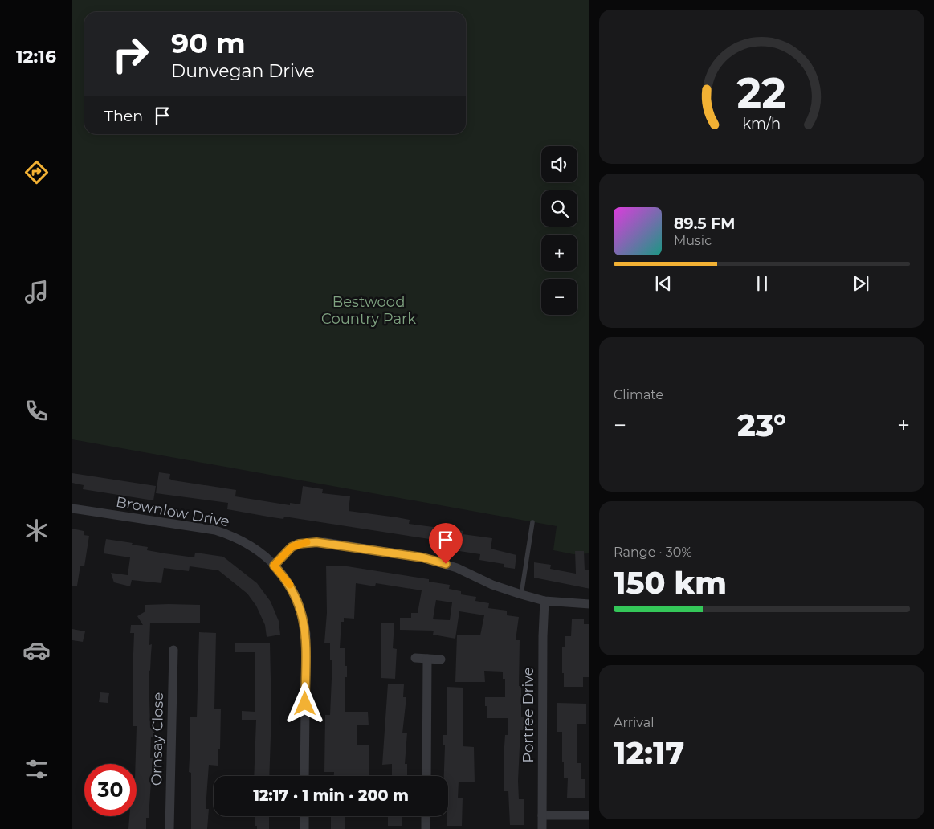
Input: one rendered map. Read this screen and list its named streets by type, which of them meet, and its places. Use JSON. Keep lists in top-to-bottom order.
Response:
{
  "streets": {
    "street": ["Brownlow Drive", "Portree Drive", "Ornsay Close"]
  },
  "parks": ["Bestwood Country Park"],
  "page": {
    "tabs": "12:16",
    "turn": ["90 m", "Dunvegan Drive"],
    "then": "Then",
    "map_buttons": ["+", "−"],
    "song": ["89.5 FM", "Music"],
    "tile": [
      "Climate",
      ["Range · 30%", "150 km"],
      ["Arrival", "12:17"]
    ],
    "heat": ["−", "23°", "+"],
    "limit": "30",
    "trip": "12:17 · 1 min · 200 m",
    "gauge": ["22", "km/h"]
  }
}
